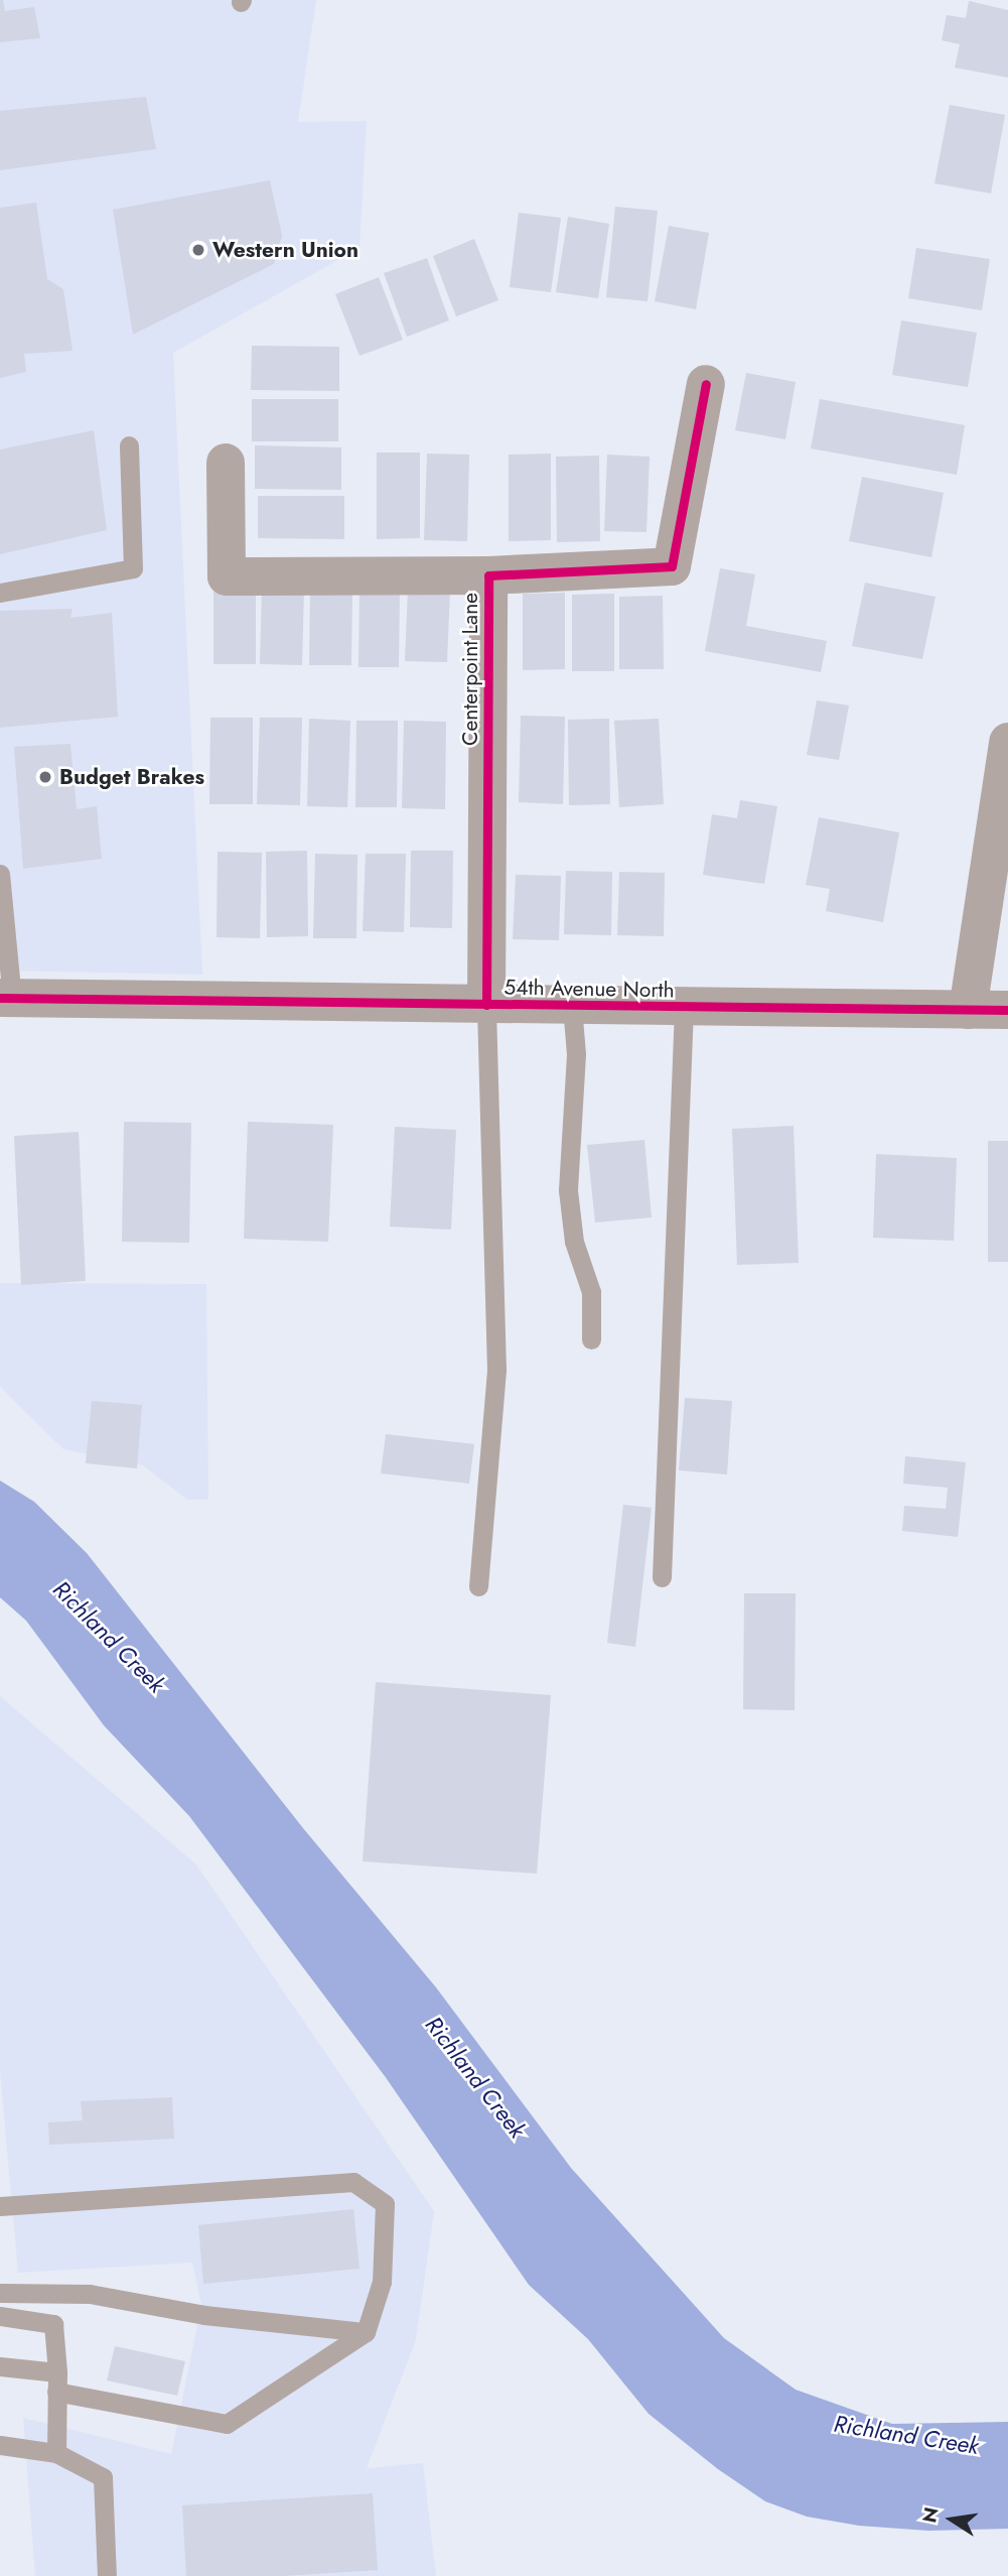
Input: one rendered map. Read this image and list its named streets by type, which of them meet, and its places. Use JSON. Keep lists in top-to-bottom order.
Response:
{
  "streets": {
    "street": ["Centerpoint Lane", "54th Avenue North"]
  },
  "crossings": [
    ["Centerpoint Lane", "54th Avenue North"]
  ],
  "water": ["Richland Creek"],
  "places": ["Western Union", "Budget Brakes"],
  "north": "left"
}
